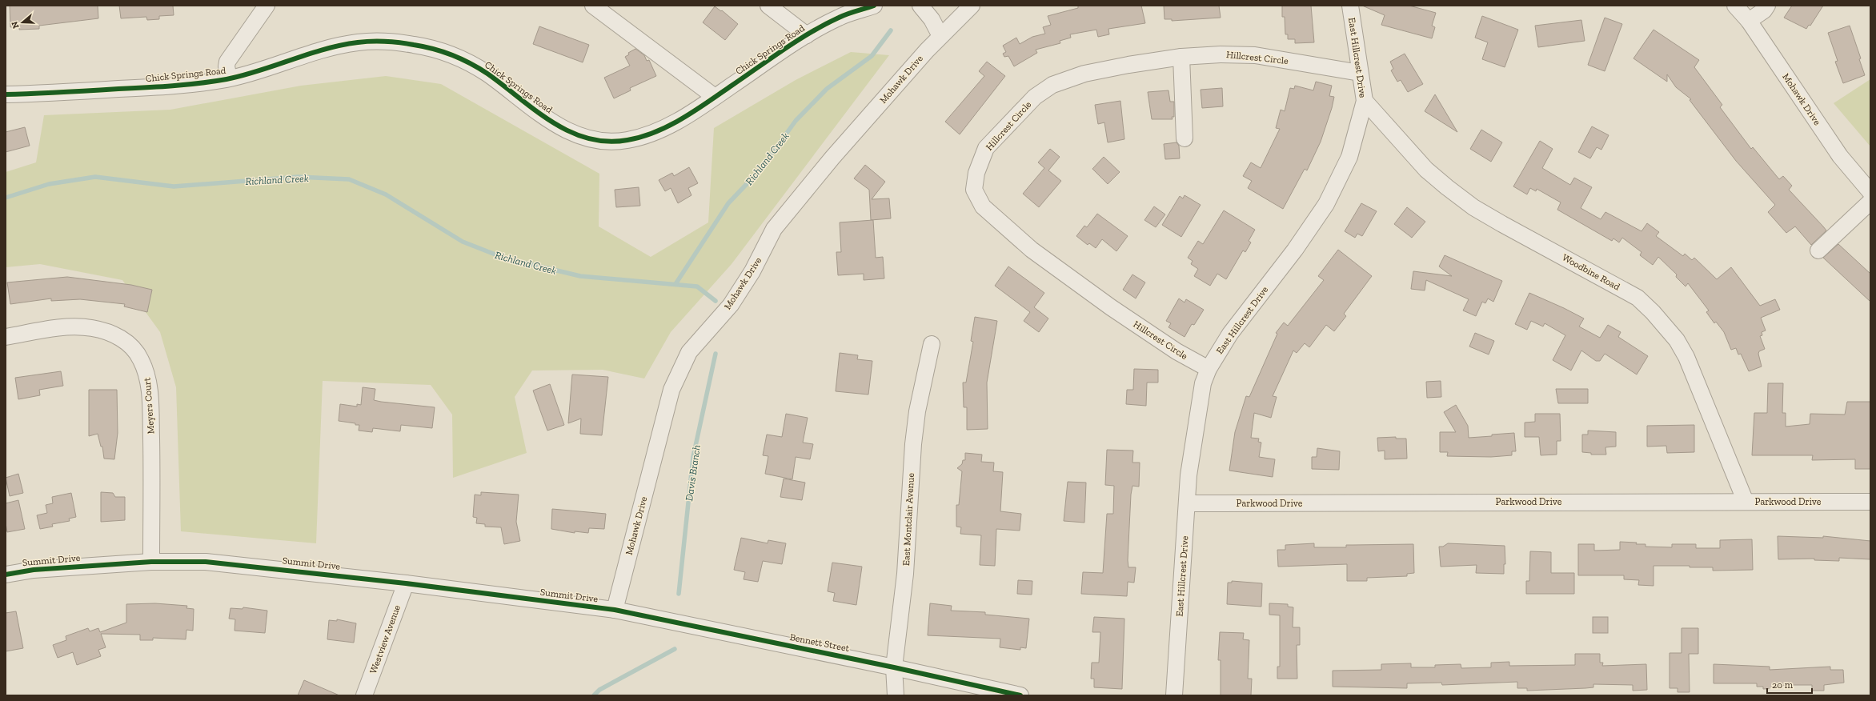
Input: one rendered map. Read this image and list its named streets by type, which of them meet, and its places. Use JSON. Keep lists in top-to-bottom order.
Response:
{
  "streets": {
    "street": [
      "Chick Springs Road",
      "Hillcrest Circle",
      "East Hillcrest Drive",
      "Mohawk Drive",
      "Woodbine Road",
      "Meyers Court",
      "Parkwood Drive",
      "East Montclair Avenue",
      "Summit Drive",
      "Westview Avenue",
      "Bennett Street"
    ]
  },
  "crossings": [
    ["Hillcrest Circle", "East Hillcrest Drive"],
    ["East Hillcrest Drive", "Woodbine Road"],
    ["East Hillcrest Drive", "Parkwood Drive"],
    ["Mohawk Drive", "Summit Drive"],
    ["Mohawk Drive", "Bennett Street"],
    ["Woodbine Road", "Parkwood Drive"],
    ["Meyers Court", "Summit Drive"],
    ["East Montclair Avenue", "Bennett Street"],
    ["Summit Drive", "Westview Avenue"],
    ["Summit Drive", "Bennett Street"]
  ],
  "water": ["Richland Creek", "Davis Branch"],
  "scale_bar": "20 m",
  "north": "left"
}
